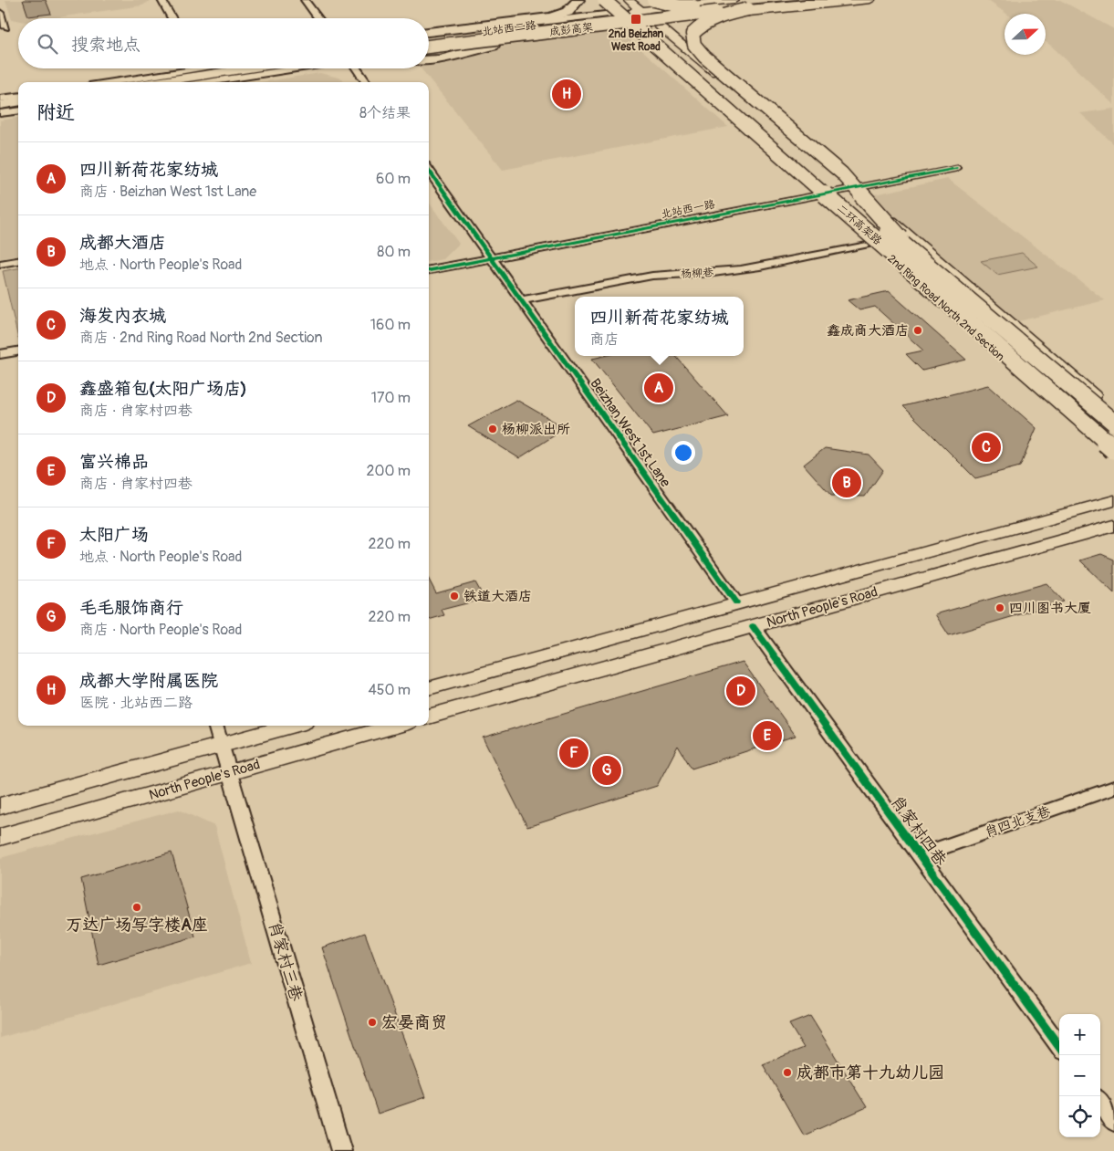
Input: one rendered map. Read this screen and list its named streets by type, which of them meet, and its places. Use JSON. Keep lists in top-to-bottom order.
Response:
{
  "streets": {
    "highway": ["成彭高架", "二环高架路"],
    "main road": ["北站西二路", "2nd Ring Road North 2nd Section", "North People's Road"],
    "street": [
      "北站西一路",
      "杨柳巷",
      "Beizhan West 1st Lane",
      "肖四北支巷",
      "肖家村四巷",
      "肖家村三巷"
    ]
  },
  "crossings": [
    ["北站西二路", "二环高架路"],
    ["北站西二路", "2nd Ring Road North 2nd Section"],
    ["北站西一路", "2nd Ring Road North 2nd Section"],
    ["北站西一路", "Beizhan West 1st Lane"],
    ["二环高架路", "2nd Ring Road North 2nd Section"],
    ["杨柳巷", "2nd Ring Road North 2nd Section"],
    ["杨柳巷", "Beizhan West 1st Lane"],
    ["Beizhan West 1st Lane", "North People's Road"],
    ["North People's Road", "肖家村四巷"],
    ["North People's Road", "肖家村三巷"],
    ["肖四北支巷", "肖家村四巷"]
  ],
  "places": {
    "transit": ["2nd Beizhan West Road"],
    "other": [
      "鑫成商大酒店",
      "杨柳派出所",
      "铁道大酒店",
      "四川图书大厦",
      "万达广场写字楼A座",
      "宏晏商贸",
      "成都市第十九幼儿园"
    ]
  },
  "north": "right",
  "page": {
    "search": "搜索地点",
    "pins": [
      "H",
      "A",
      "C",
      "B",
      "D",
      "E",
      "F",
      "G"
    ],
    "heading": ["附近", "8个结果"],
    "list": [
      {
        "mark": "A",
        "name": "四川新荷花家纺城",
        "note": "商店 · Beizhan West 1st Lane",
        "value": "60 m"
      },
      {
        "mark": "B",
        "name": "成都大酒店",
        "note": "地点 · North People's Road",
        "value": "80 m"
      },
      {
        "mark": "C",
        "name": "海发内衣城",
        "note": "商店 · 2nd Ring Road North 2nd Section",
        "value": "160 m"
      },
      {
        "mark": "D",
        "name": "鑫盛箱包(太阳广场店)",
        "note": "商店 · 肖家村四巷",
        "value": "170 m"
      },
      {
        "mark": "E",
        "name": "富兴棉品",
        "note": "商店 · 肖家村四巷",
        "value": "200 m"
      },
      {
        "mark": "F",
        "name": "太阳广场",
        "note": "地点 · North People's Road",
        "value": "220 m"
      },
      {
        "mark": "G",
        "name": "毛毛服饰商行",
        "note": "商店 · North People's Road",
        "value": "220 m"
      },
      {
        "mark": "H",
        "name": "成都大学附属医院",
        "note": "医院 · 北站西二路",
        "value": "450 m"
      }
    ],
    "popup": ["四川新荷花家纺城", "商店"],
    "map_buttons": ["+", "−"]
  }
}
